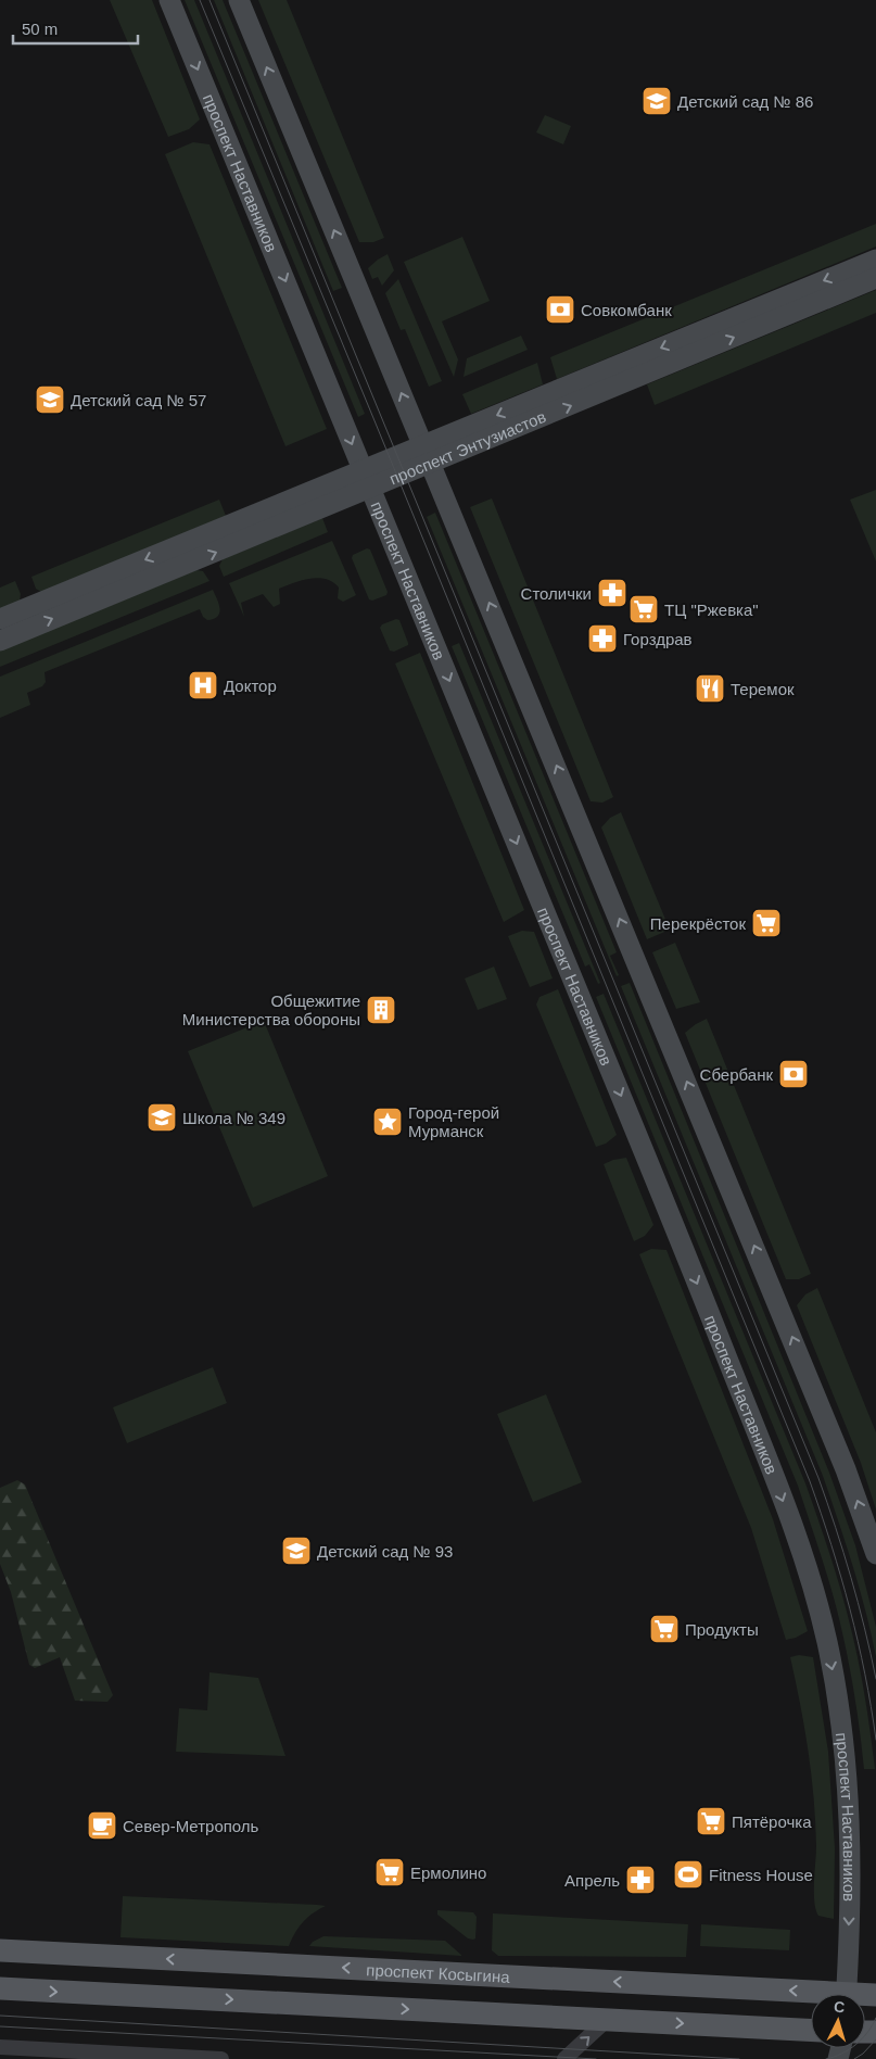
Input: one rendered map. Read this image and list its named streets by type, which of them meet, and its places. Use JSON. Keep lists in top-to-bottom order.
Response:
{
  "streets": {
    "main road": ["проспект Наставников", "проспект Энтузиастов", "проспект Косыгина"]
  },
  "crossings": [
    ["проспект Наставников", "проспект Энтузиастов"]
  ],
  "places": {
    "school or university": [
      "Детский сад № 86",
      "Детский сад № 57",
      "Школа № 349",
      "Детский сад № 93"
    ],
    "bank": ["Совкомбанк", "Сбербанк"],
    "pharmacy": ["Столички", "Горздрав", "Апрель"],
    "supermarket": [
      "ТЦ \"Ржевка\"",
      "Перекрёсток",
      "Продукты",
      "Пятёрочка",
      "Ермолино"
    ],
    "hospital": ["Доктор"],
    "restaurant": ["Теремок"],
    "building": ["Общежитие Министерства обороны"],
    "place": ["Город-герой Мурманск"],
    "cafe": ["Север-Метрополь"],
    "sports": ["Fitness House"]
  },
  "scale_bar": "50 m",
  "north": "top"
}
